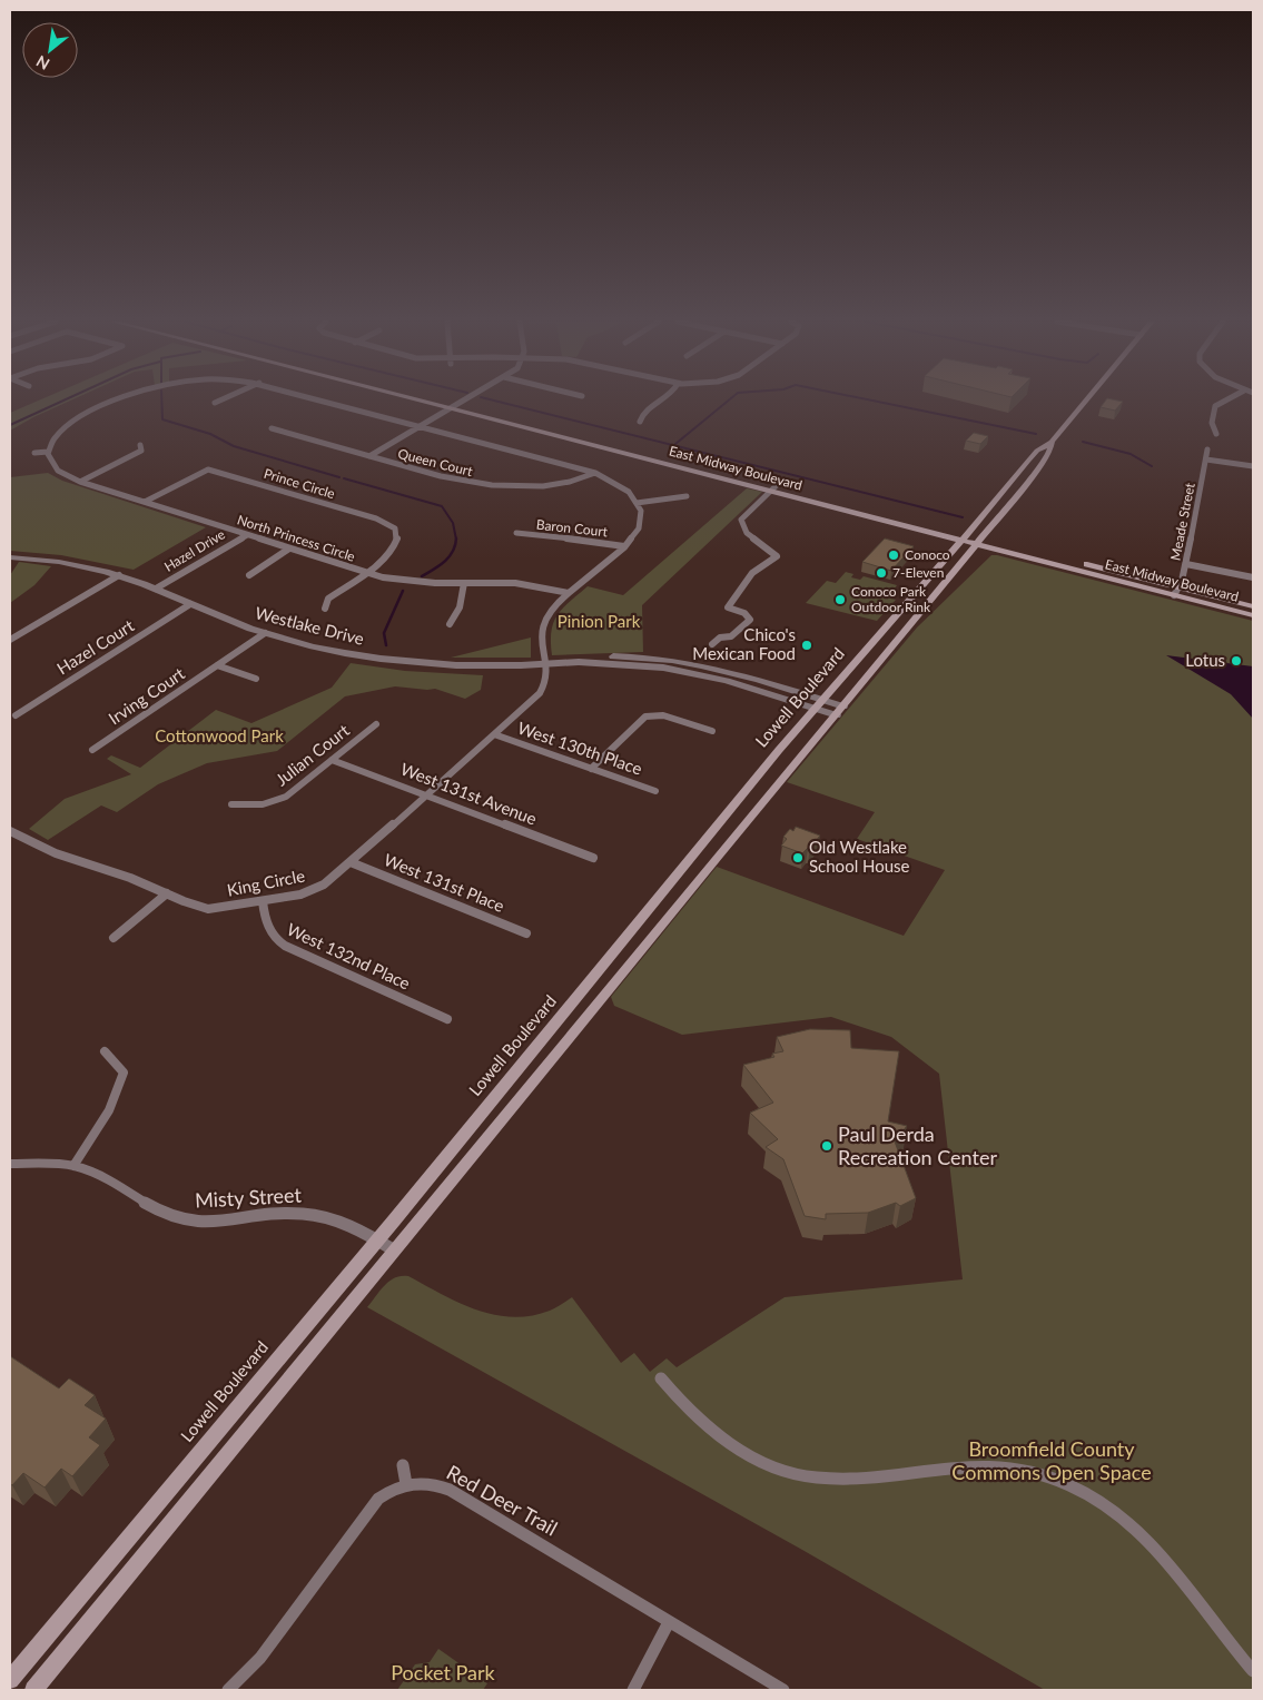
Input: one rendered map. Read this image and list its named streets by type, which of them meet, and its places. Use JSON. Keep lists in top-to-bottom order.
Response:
{
  "streets": {
    "main road": ["East Midway Boulevard", "Lowell Boulevard"],
    "street": [
      "Queen Court",
      "Prince Circle",
      "Meade Street",
      "Baron Court",
      "North Princess Circle",
      "Hazel Drive",
      "Westlake Drive",
      "Hazel Court",
      "Irving Court",
      "West 130th Place",
      "Julian Court",
      "West 131st Avenue",
      "King Circle",
      "West 131st Place",
      "West 132nd Place",
      "Misty Street",
      "Red Deer Trail"
    ]
  },
  "crossings": [
    ["East Midway Boulevard", "Meade Street"],
    ["East Midway Boulevard", "Lowell Boulevard"],
    ["Prince Circle", "North Princess Circle"],
    ["Baron Court", "King Circle"],
    ["North Princess Circle", "Hazel Drive"],
    ["North Princess Circle", "King Circle"],
    ["Hazel Drive", "Westlake Drive"],
    ["Westlake Drive", "Hazel Court"],
    ["Westlake Drive", "Irving Court"],
    ["Westlake Drive", "Lowell Boulevard"],
    ["Westlake Drive", "King Circle"],
    ["Lowell Boulevard", "Misty Street"],
    ["West 130th Place", "King Circle"],
    ["Julian Court", "West 131st Avenue"],
    ["West 131st Avenue", "King Circle"],
    ["King Circle", "West 131st Place"],
    ["King Circle", "West 132nd Place"]
  ],
  "parks": [
    "Pinion Park",
    "Cottonwood Park",
    "Broomfield County Commons Open Space",
    "Pocket Park"
  ],
  "places": [
    "Conoco",
    "7-Eleven",
    "Conoco Park Outdoor Rink",
    "Chico's Mexican Food",
    "Lotus",
    "Old Westlake School House",
    "Paul Derda Recreation Center"
  ],
  "north": "bottom left"
}
